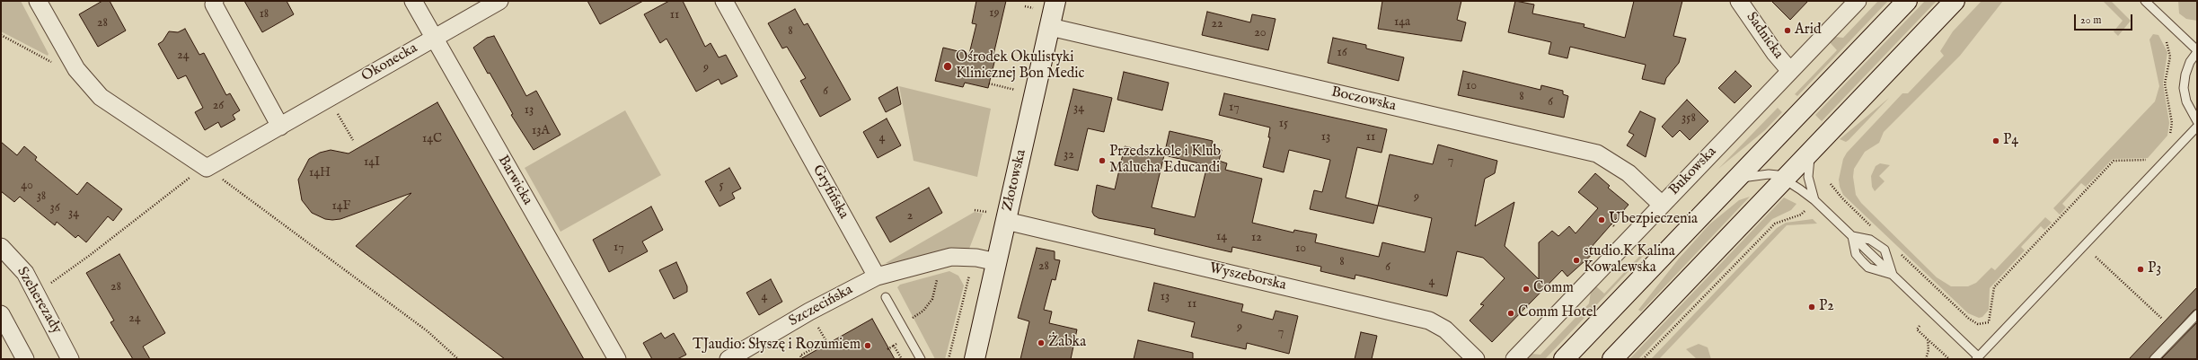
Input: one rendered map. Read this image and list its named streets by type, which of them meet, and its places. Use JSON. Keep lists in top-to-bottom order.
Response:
{
  "streets": {
    "main road": ["Złotowska"],
    "street": [
      "Sadnicka",
      "Okonecka",
      "Boczowska",
      "Bukowska",
      "Barwicka",
      "Gryfińska",
      "Wyszeborska",
      "Szeherezady",
      "Szczecińska"
    ]
  },
  "crossings": [
    ["Sadnicka", "Bukowska"],
    ["Okonecka", "Barwicka"],
    ["Boczowska", "Bukowska"],
    ["Boczowska", "Złotowska"],
    ["Złotowska", "Wyszeborska"],
    ["Gryfińska", "Szczecińska"]
  ],
  "places": [
    "Arid",
    "Ośrodek Okulistyki Klinicznej Bon Medic",
    "P4",
    "Przedszkole i Klub Malucha Educandi",
    "Ubezpieczenia",
    "studio.K Kalina Kowalewska",
    "P3",
    "Comm",
    "P2",
    "Comm Hotel",
    "Żabka",
    "TJaudio: Słyszę i Rozumiem"
  ],
  "house_numbers": [
    "19",
    "18",
    "11",
    "14a",
    "28",
    "22",
    "8",
    "20",
    "16",
    "24",
    "9",
    "10",
    "6",
    "8",
    "6",
    "26",
    "17",
    "34",
    "13",
    "358",
    "15",
    "13A",
    "13",
    "11",
    "4",
    "14C",
    "32",
    "7",
    "14I",
    "14H",
    "40",
    "5",
    "38",
    "9",
    "14F",
    "36",
    "34",
    "2",
    "14",
    "12",
    "17",
    "10",
    "8",
    "28",
    "6",
    "4",
    "28",
    "4",
    "13",
    "11",
    "24",
    "9",
    "7"
  ],
  "scale_bar": "20 m"
}
